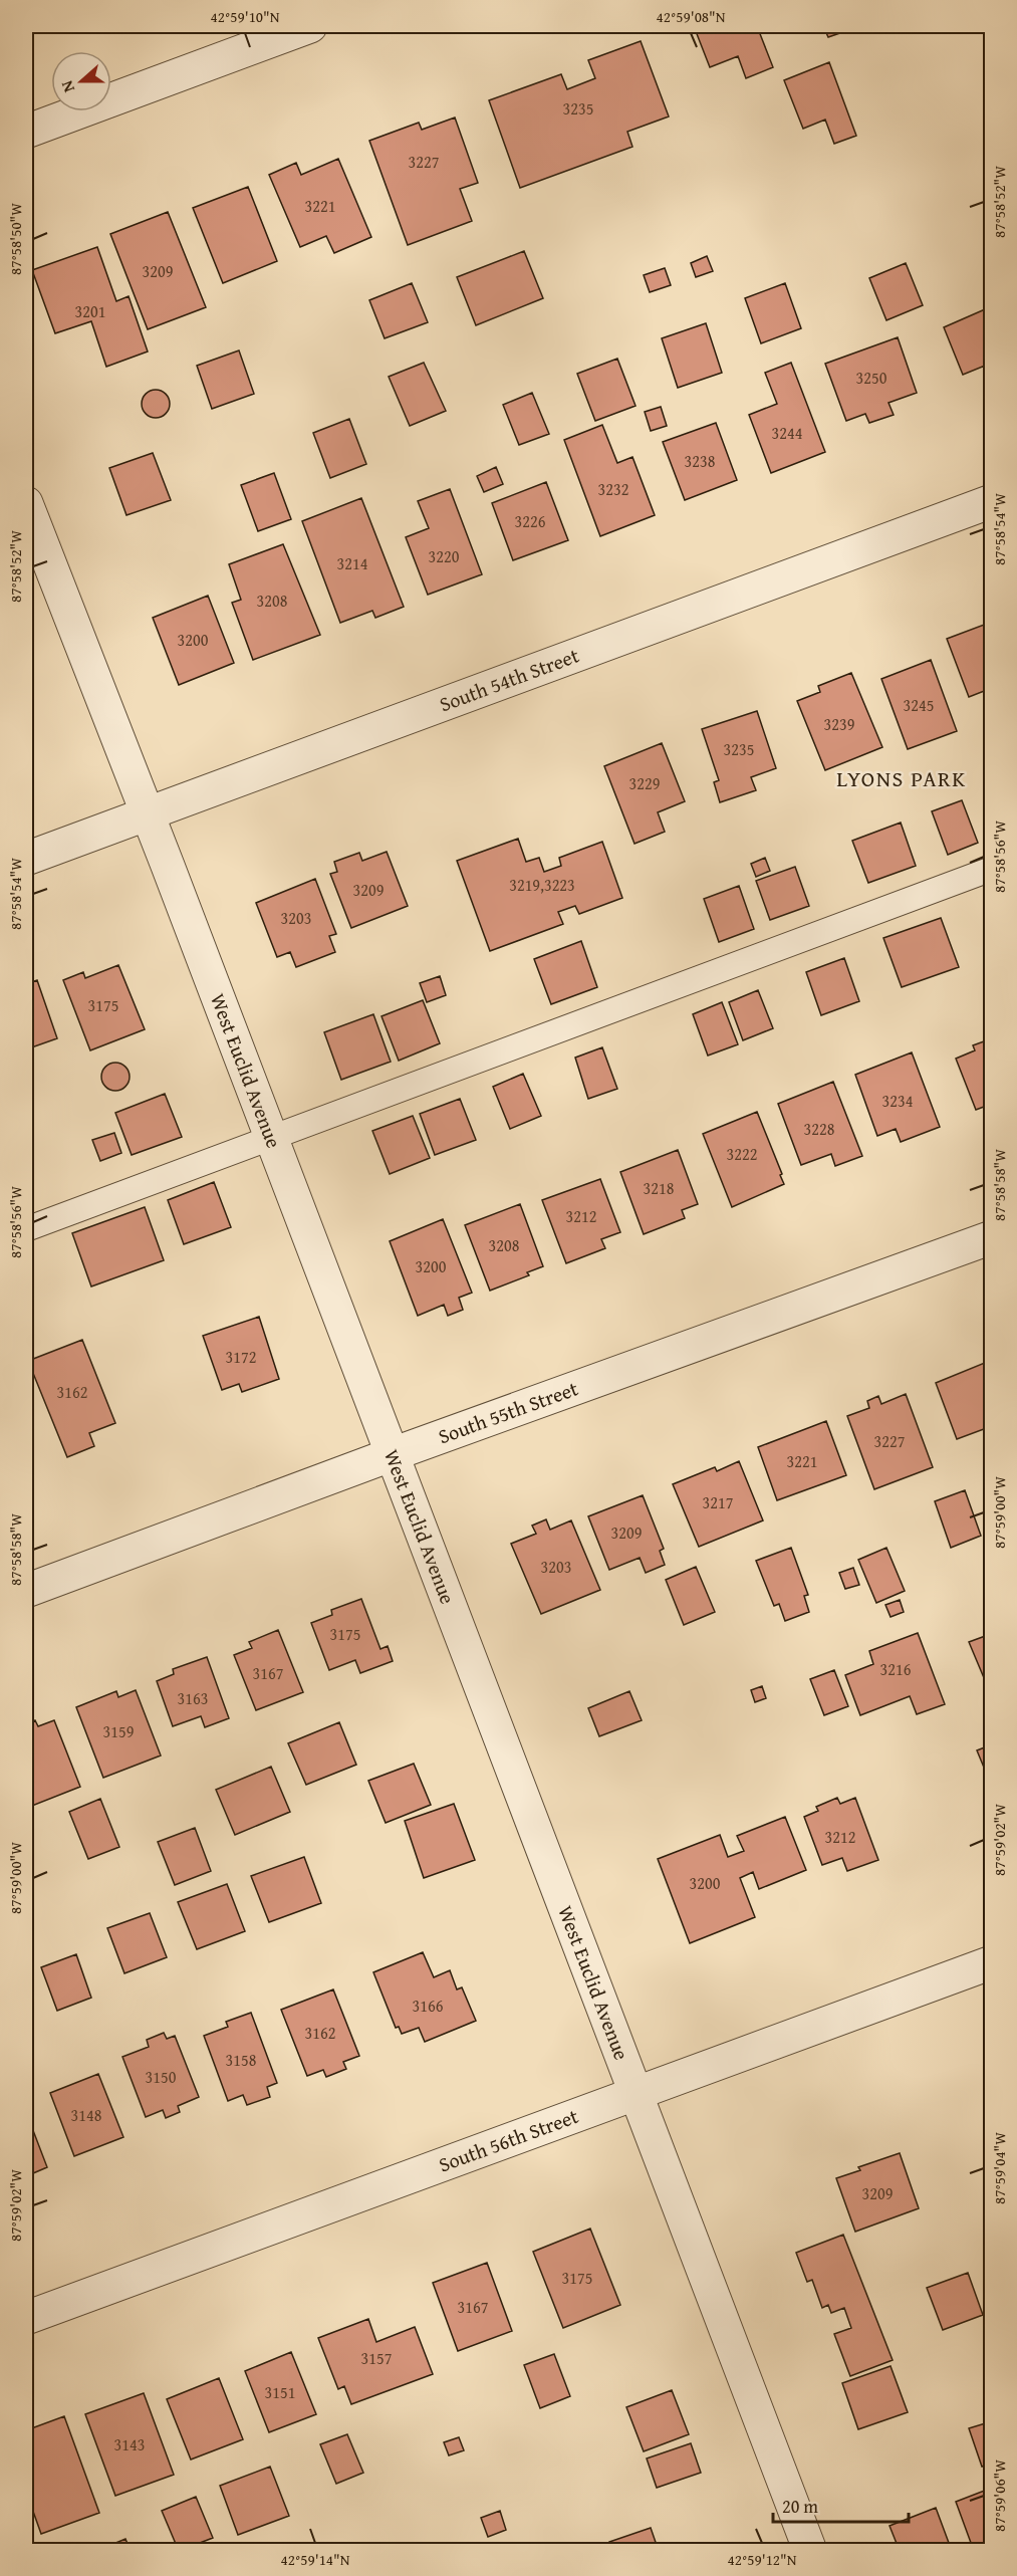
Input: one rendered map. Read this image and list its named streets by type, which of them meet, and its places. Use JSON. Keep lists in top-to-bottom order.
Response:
{
  "streets": {
    "street": [
      "South 54th Street",
      "West Euclid Avenue",
      "South 55th Street",
      "South 56th Street"
    ]
  },
  "crossings": [
    ["South 54th Street", "West Euclid Avenue"],
    ["West Euclid Avenue", "South 55th Street"],
    ["West Euclid Avenue", "South 56th Street"]
  ],
  "districts": ["LYONS PARK"],
  "house_numbers": [
    "3235",
    "3227",
    "3221",
    "3209",
    "3201",
    "3250",
    "3244",
    "3238",
    "3232",
    "3226",
    "3220",
    "3214",
    "3208",
    "3200",
    "3245",
    "3239",
    "3235",
    "3229",
    "3219,3223",
    "3209",
    "3203",
    "3175",
    "3234",
    "3228",
    "3222",
    "3218",
    "3212",
    "3208",
    "3200",
    "3172",
    "3162",
    "3227",
    "3221",
    "3217",
    "3209",
    "3203",
    "3175",
    "3216",
    "3167",
    "3163",
    "3159",
    "3212",
    "3200",
    "3166",
    "3162",
    "3158",
    "3150",
    "3148",
    "3209",
    "3175",
    "3167",
    "3157",
    "3151",
    "3143"
  ],
  "scale_bar": "20 m",
  "north": "left",
  "coordinates": [
    "42°59'10\"N",
    "42°59'08\"N",
    "87°58'52\"W",
    "87°58'50\"W",
    "87°58'54\"W",
    "87°58'56\"W",
    "87°58'58\"W",
    "87°59'00\"W",
    "87°59'02\"W",
    "87°59'04\"W",
    "87°59'06\"W",
    "42°59'14\"N",
    "42°59'12\"N"
  ]
}
